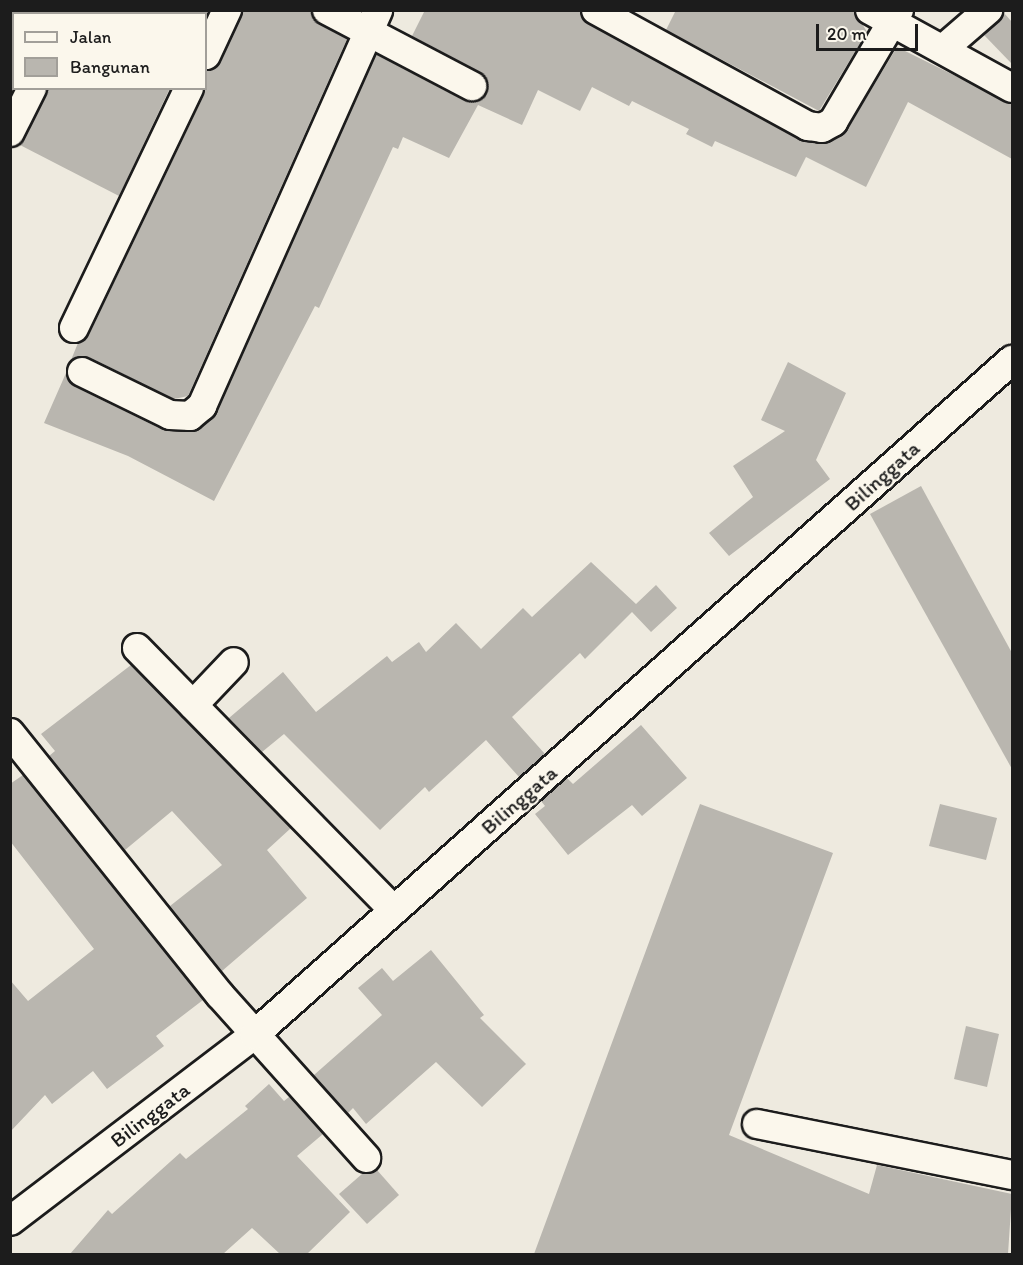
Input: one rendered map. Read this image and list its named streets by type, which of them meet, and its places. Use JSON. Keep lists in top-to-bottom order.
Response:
{
  "streets": {
    "street": ["Bilinggata"]
  },
  "legend": ["Jalan", "Bangunan"],
  "scale_bar": "20 m"
}
